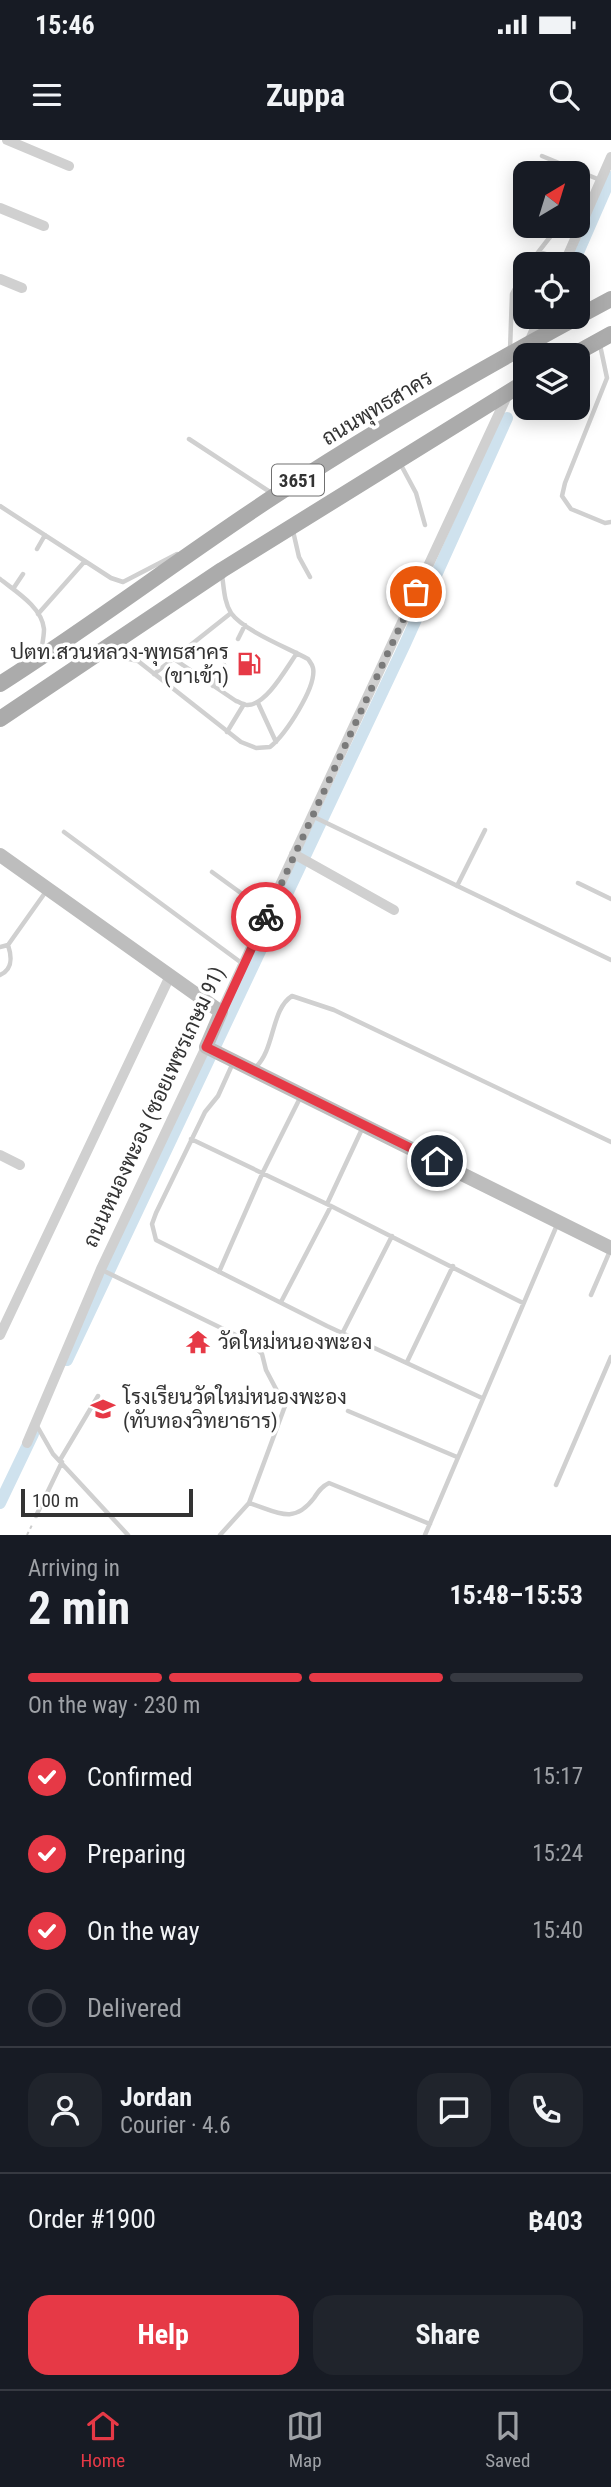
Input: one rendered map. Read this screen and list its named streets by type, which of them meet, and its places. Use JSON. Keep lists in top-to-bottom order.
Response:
{
  "streets": {
    "main road": ["ถนนพุทธสาคร", "3651", "ถนนหนองพะอง (ซอยเพชรเกษม 91)"]
  },
  "crossings": [
    ["3651", "ถนนหนองพะอง (ซอยเพชรเกษม 91)"]
  ],
  "places": {
    "fuel station": ["ปตท.สวนหลวง-พุทธสาคร (ขาเข้า)"],
    "temple": ["วัดใหม่หนองพะอง"],
    "school or university": ["โรงเรียนวัดใหม่หนองพะอง (ทับทองวิทยาธาร)"]
  },
  "scale_bar": "100 m",
  "north": "top right",
  "page": {
    "status": "15:46",
    "header": "Zuppa",
    "scale": "100 m",
    "heading": ["2 min", "Arriving in", "15:48–15:53"],
    "panel": [
      "Jordan",
      "Courier · 4.6",
      "Order #1900",
      "฿403"
    ],
    "bar": "On the way · 230 m",
    "list": [
      ["Confirmed", "15:17"],
      ["Preparing", "15:24"],
      ["On the way", "15:40"],
      "Delivered"
    ],
    "buttons": ["Help", "Share"],
    "tabs": ["Home", "Map", "Saved"]
  }
}
